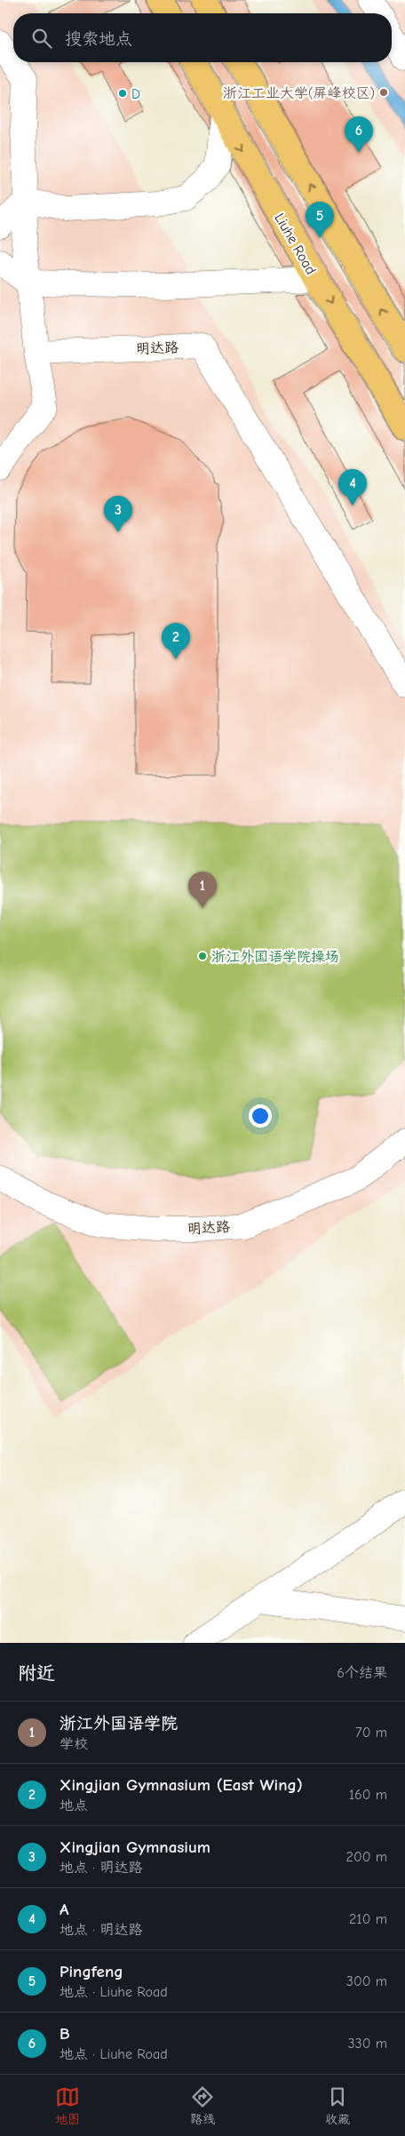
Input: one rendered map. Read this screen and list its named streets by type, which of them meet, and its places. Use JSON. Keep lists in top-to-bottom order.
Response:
{
  "streets": {
    "main road": ["Liuhe Road"],
    "street": ["明达路"]
  },
  "places": ["浙江工业大学(屏峰校区)", "D", "浙江外国语学院操场"],
  "page": {
    "search": "搜索地点",
    "pins": [
      "6",
      "5",
      "4",
      "3",
      "2",
      "1"
    ],
    "heading": ["附近", "6个结果"],
    "list": [
      {
        "mark": "1",
        "name": "浙江外国语学院",
        "note": "学校",
        "value": "70 m"
      },
      {
        "mark": "2",
        "name": "Xingjian Gymnasium (East Wing)",
        "note": "地点",
        "value": "160 m"
      },
      {
        "mark": "3",
        "name": "Xingjian Gymnasium",
        "note": "地点 · 明达路",
        "value": "200 m"
      },
      {
        "mark": "4",
        "name": "A",
        "note": "地点 · 明达路",
        "value": "210 m"
      },
      {
        "mark": "5",
        "name": "Pingfeng",
        "note": "地点 · Liuhe Road",
        "value": "300 m"
      },
      {
        "mark": "6",
        "name": "B",
        "note": "地点 · Liuhe Road",
        "value": "330 m"
      }
    ],
    "nav": ["地图", "路线", "收藏"]
  }
}
